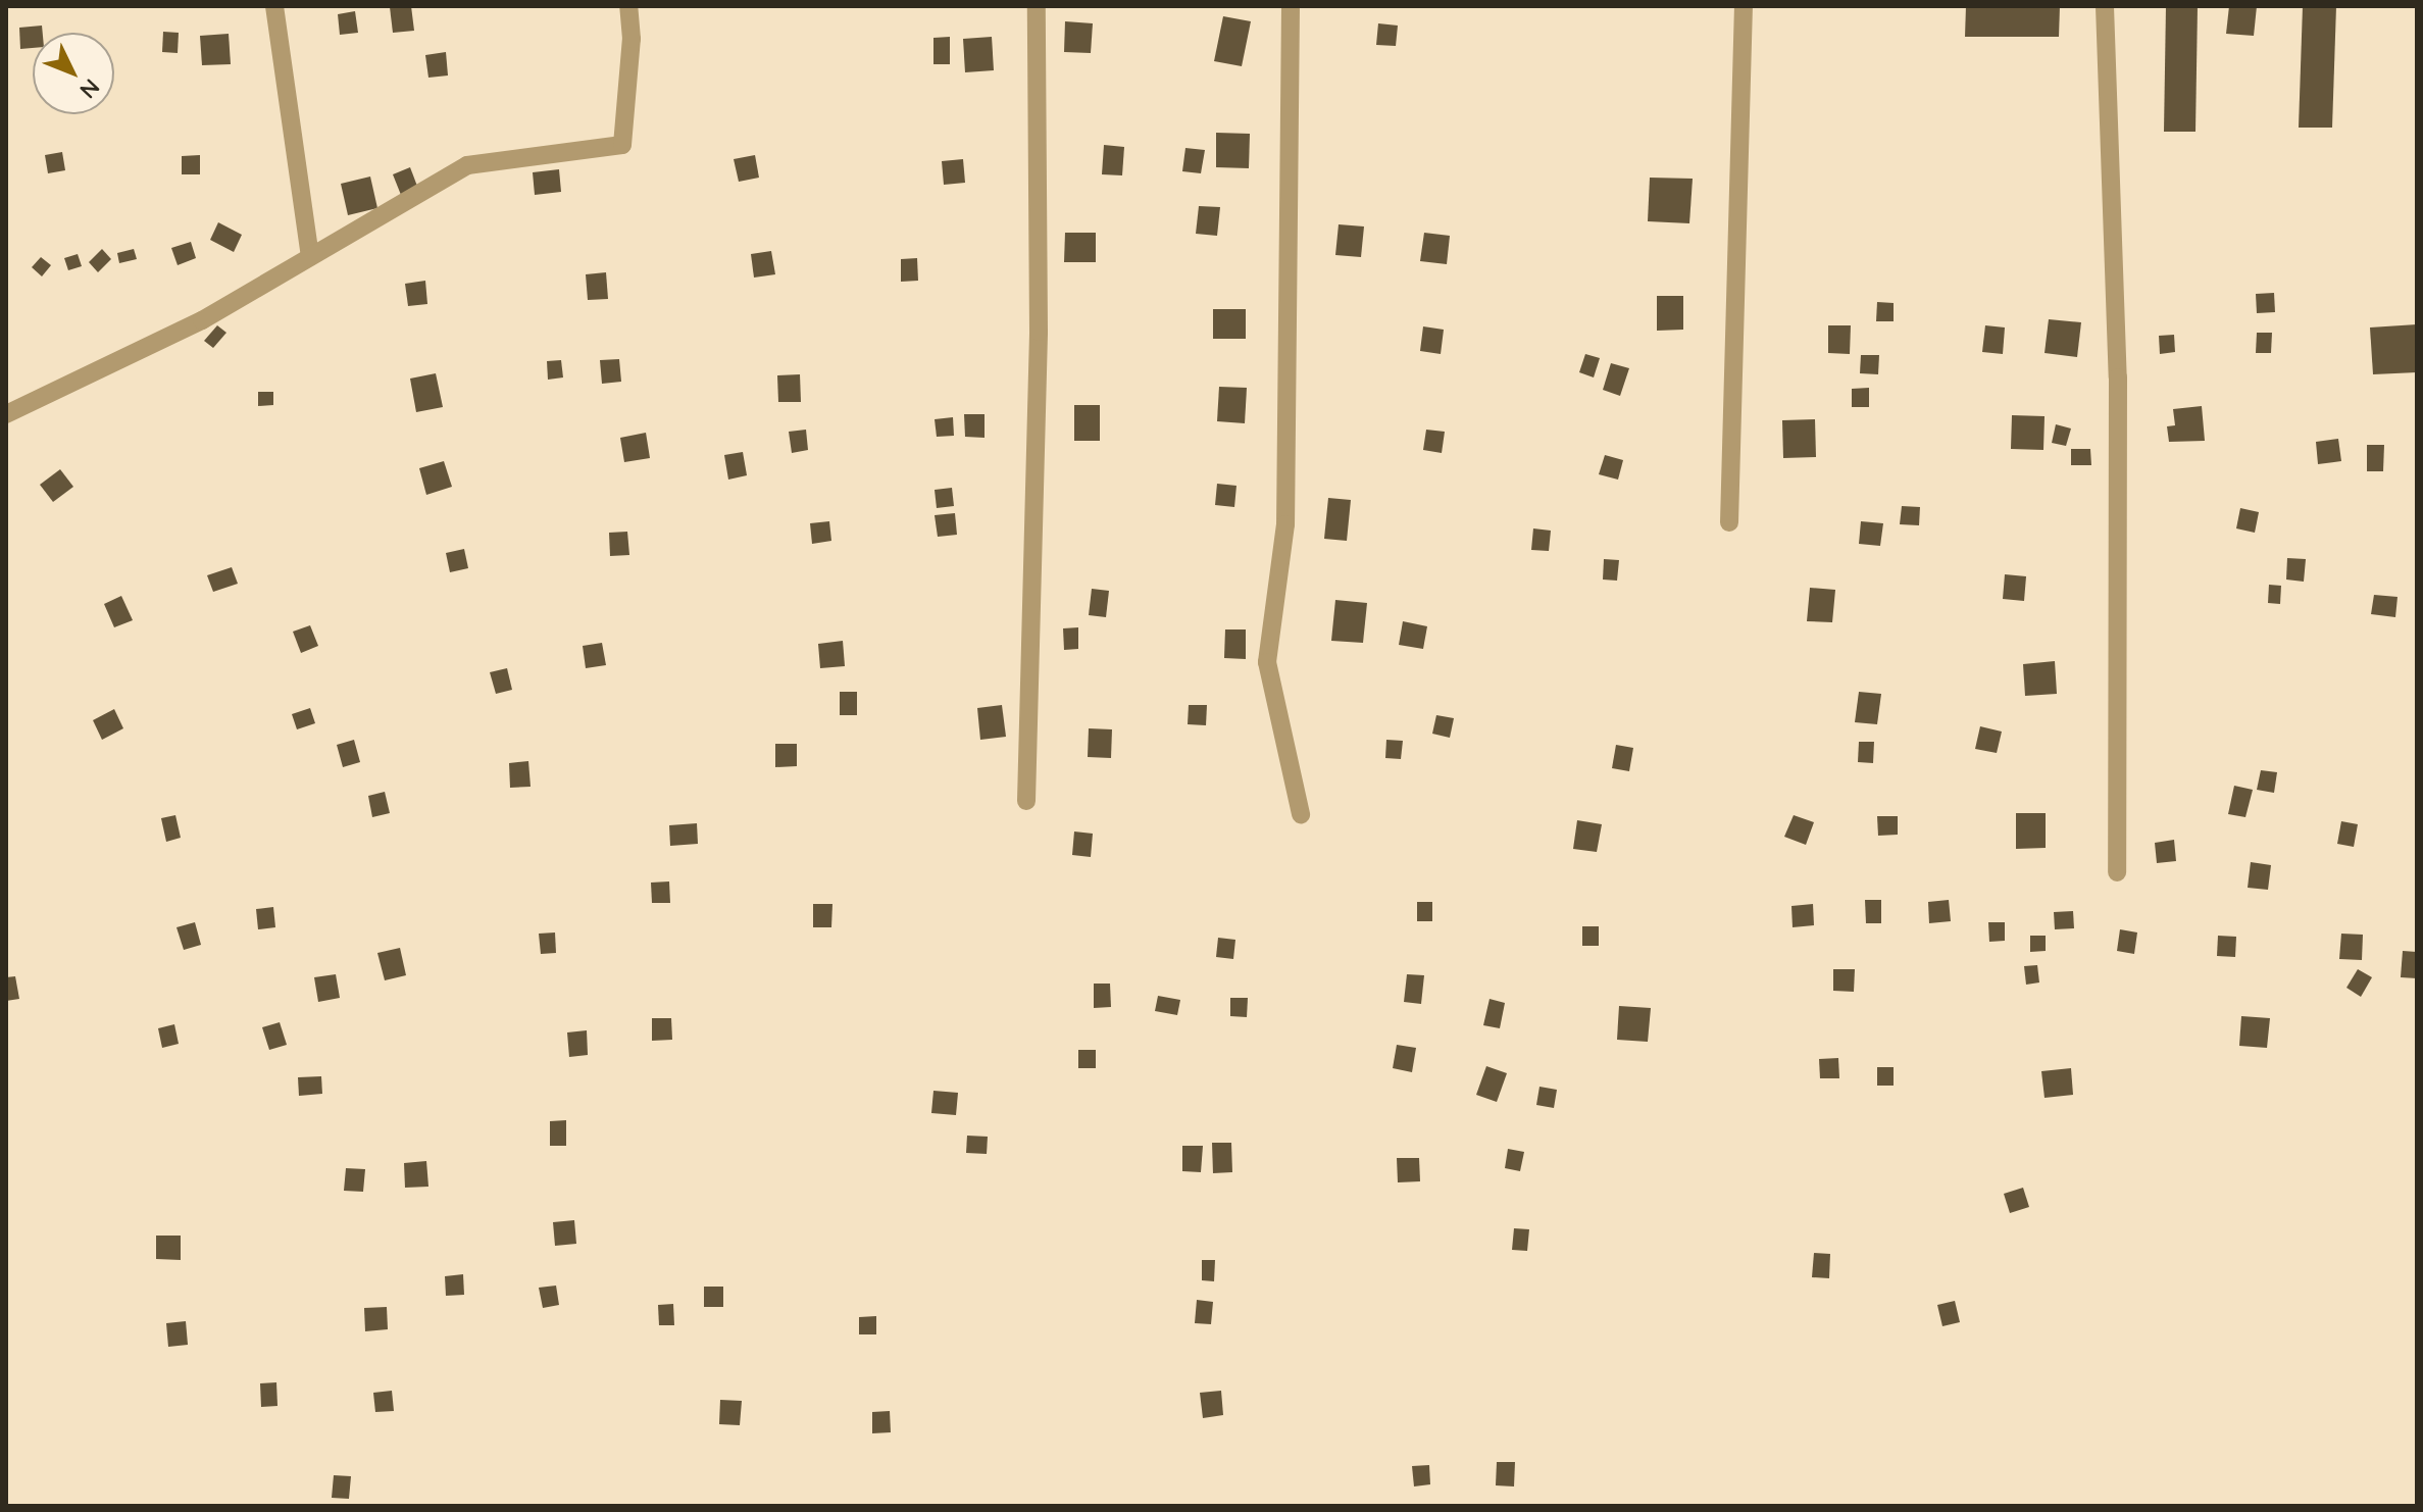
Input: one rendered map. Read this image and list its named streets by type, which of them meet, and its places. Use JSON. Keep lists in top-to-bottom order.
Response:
{
  "north": "bottom right"
}
